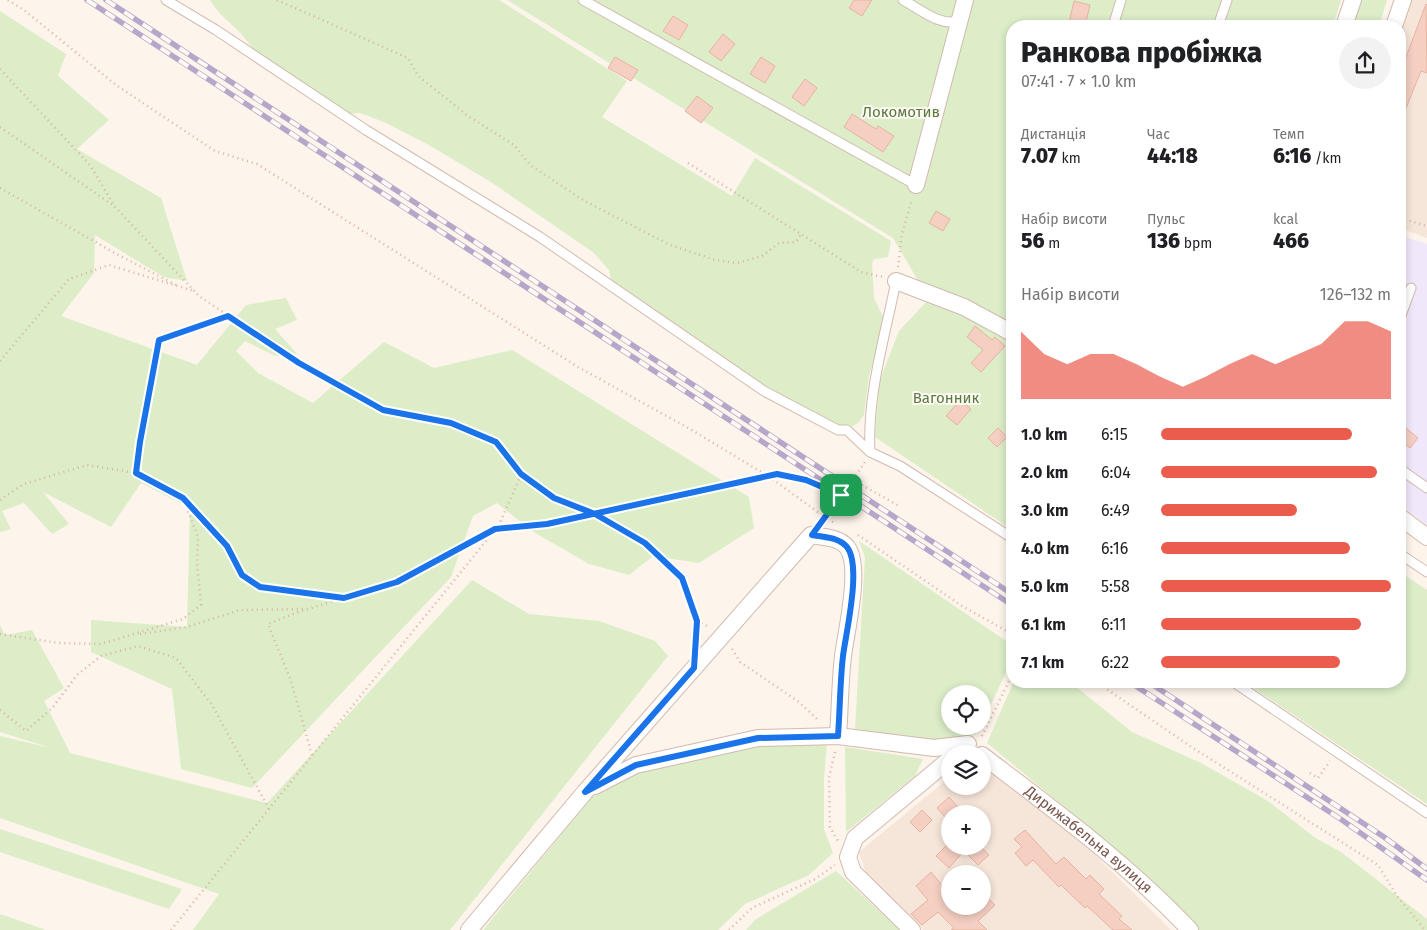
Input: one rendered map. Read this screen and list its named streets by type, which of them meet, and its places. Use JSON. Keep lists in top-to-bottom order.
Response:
{
  "streets": {
    "street": ["Дирижабельна вулиця"]
  },
  "parks": ["Локомотив", "Вагонник"],
  "page": {
    "heading": ["Ранкова пробіжка", "07:41 · 7 × 1.0 km"],
    "stats": [
      ["Дистанція", "7.07 km"],
      ["Час", "44:18"],
      ["Темп", "6:16 /km"],
      ["Набір висоти", "56 m"],
      ["Пульс", "136 bpm"],
      ["kcal", "466"]
    ],
    "chart": ["Набір висоти", "126–132 m"],
    "list": [
      {
        "name": "1.0 km",
        "note": "6:15"
      },
      {
        "name": "2.0 km",
        "note": "6:04"
      },
      {
        "name": "3.0 km",
        "note": "6:49"
      },
      {
        "name": "4.0 km",
        "note": "6:16"
      },
      {
        "name": "5.0 km",
        "note": "5:58"
      },
      {
        "name": "6.1 km",
        "note": "6:11"
      },
      {
        "name": "7.1 km",
        "note": "6:22"
      }
    ],
    "map_buttons": ["+", "−"]
  }
}
